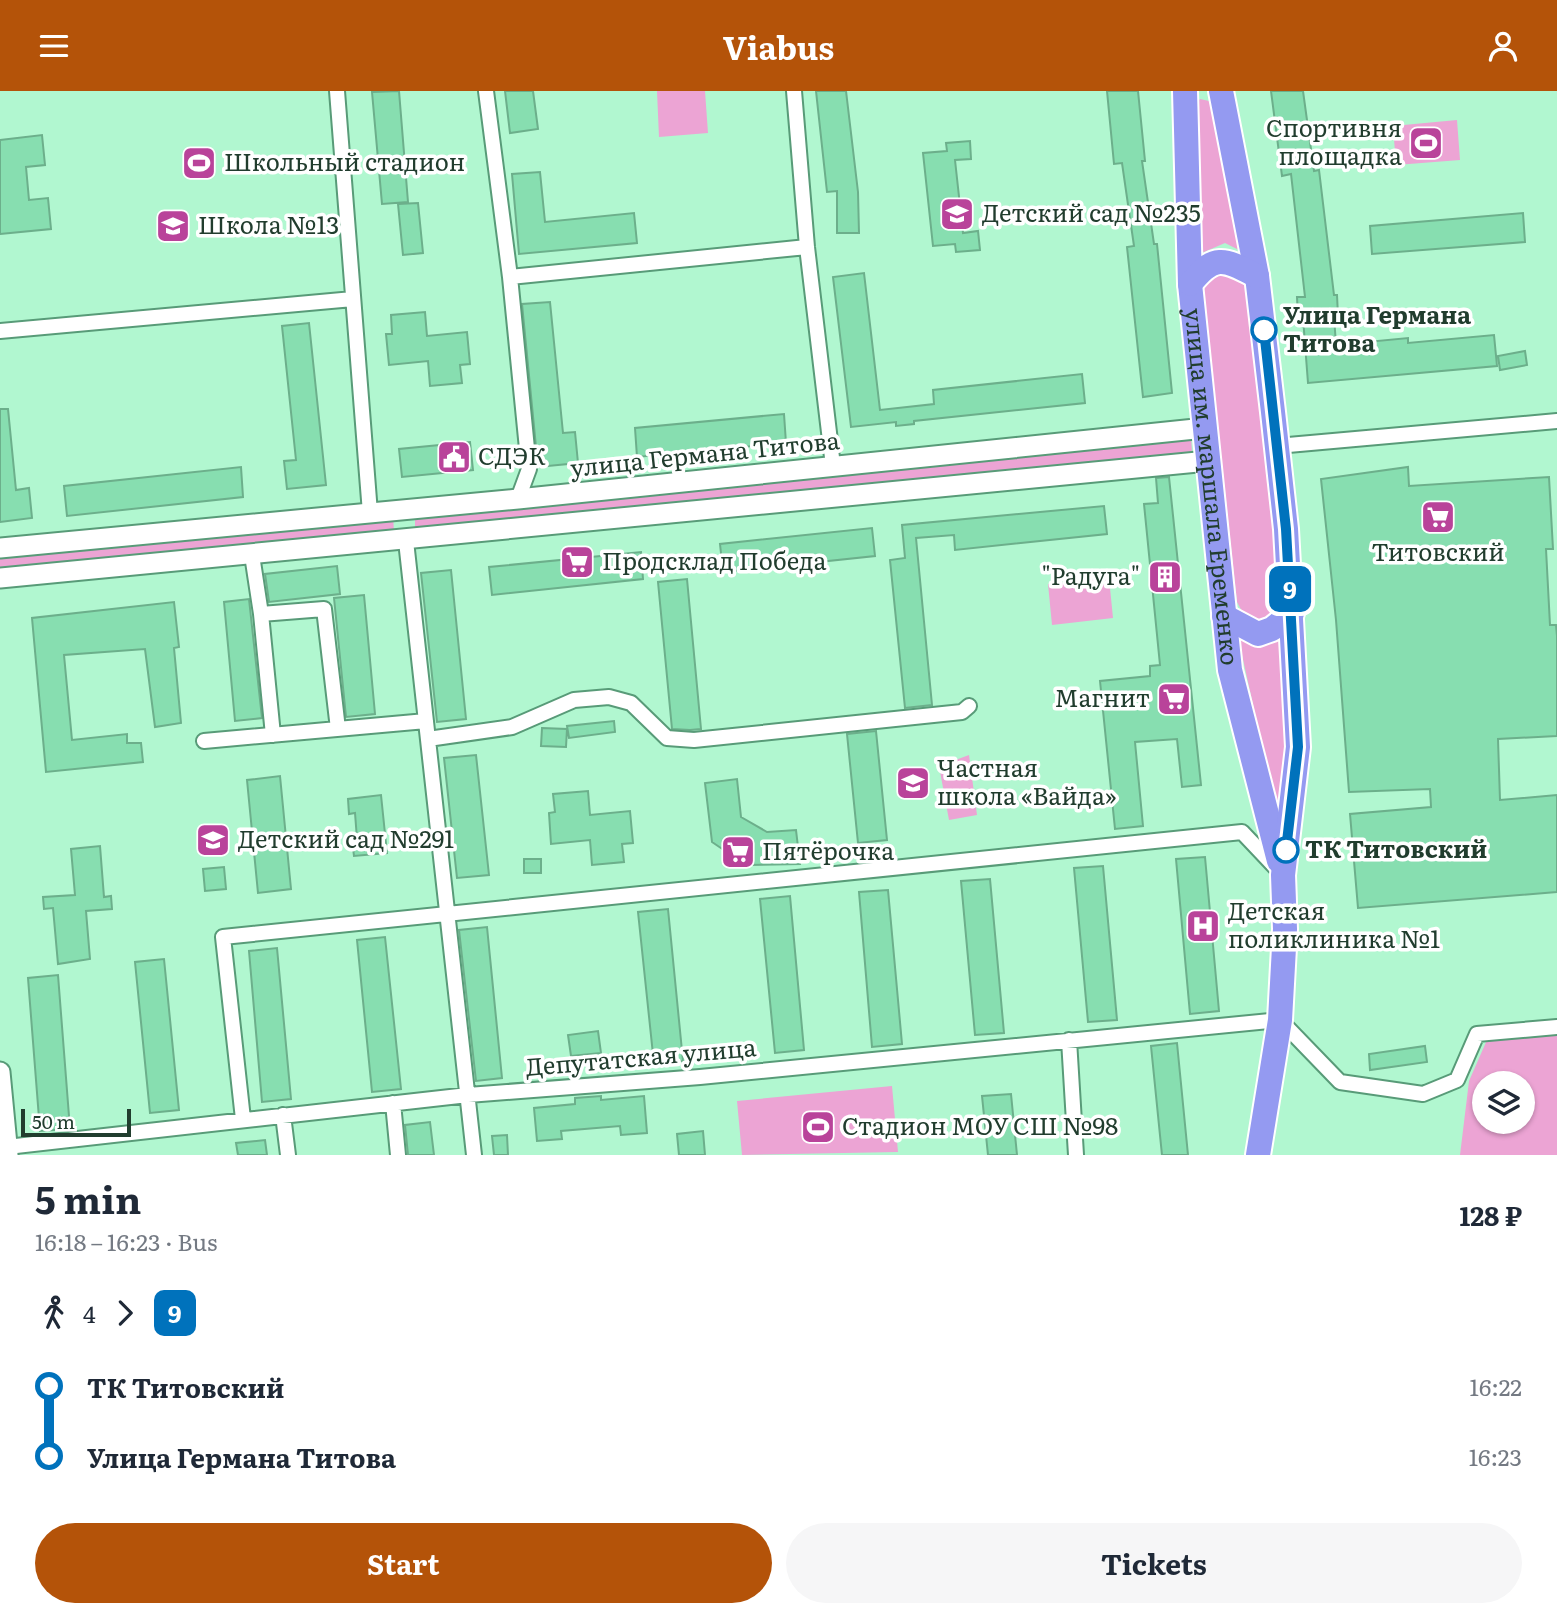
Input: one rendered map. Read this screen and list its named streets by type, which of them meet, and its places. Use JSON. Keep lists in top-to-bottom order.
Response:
{
  "streets": {
    "highway": ["улица им. маршала Еременко"],
    "street": ["улица Германа Титова", "Депутатская улица"]
  },
  "crossings": [
    ["улица Германа Титова", "улица им. маршала Еременко"],
    ["улица им. маршала Еременко", "Депутатская улица"]
  ],
  "places": {
    "sports": ["Спортивня площадка", "Школьный стадион", "Стадион МОУ СШ №98"],
    "school or university": [
      "Детский сад №235",
      "Школа №13",
      "Частная школа «Вайда»",
      "Детский сад №291"
    ],
    "other": ["Улица Германа Титова", "ТК Титовский"],
    "public building": ["СДЭК"],
    "supermarket": [
      "Титовский",
      "Продсклад Победа",
      "Магнит",
      "Пятёрочка"
    ],
    "building": ["\"Радуга\""],
    "hospital": ["Детская поликлиника №1"]
  },
  "lines": ["bus line 9"],
  "scale_bar": "50 m",
  "page": {
    "header": "Viabus",
    "on_map": "9",
    "scale": "50 m",
    "heading": ["5 min", "16:18 – 16:23 · Bus", "128 ₽"],
    "legs": ["4", "9"],
    "list": [
      {
        "name": "ТК Титовский",
        "value": "16:22"
      },
      {
        "name": "Улица Германа Титова",
        "value": "16:23"
      }
    ],
    "buttons": ["Start", "Tickets"]
  }
}
